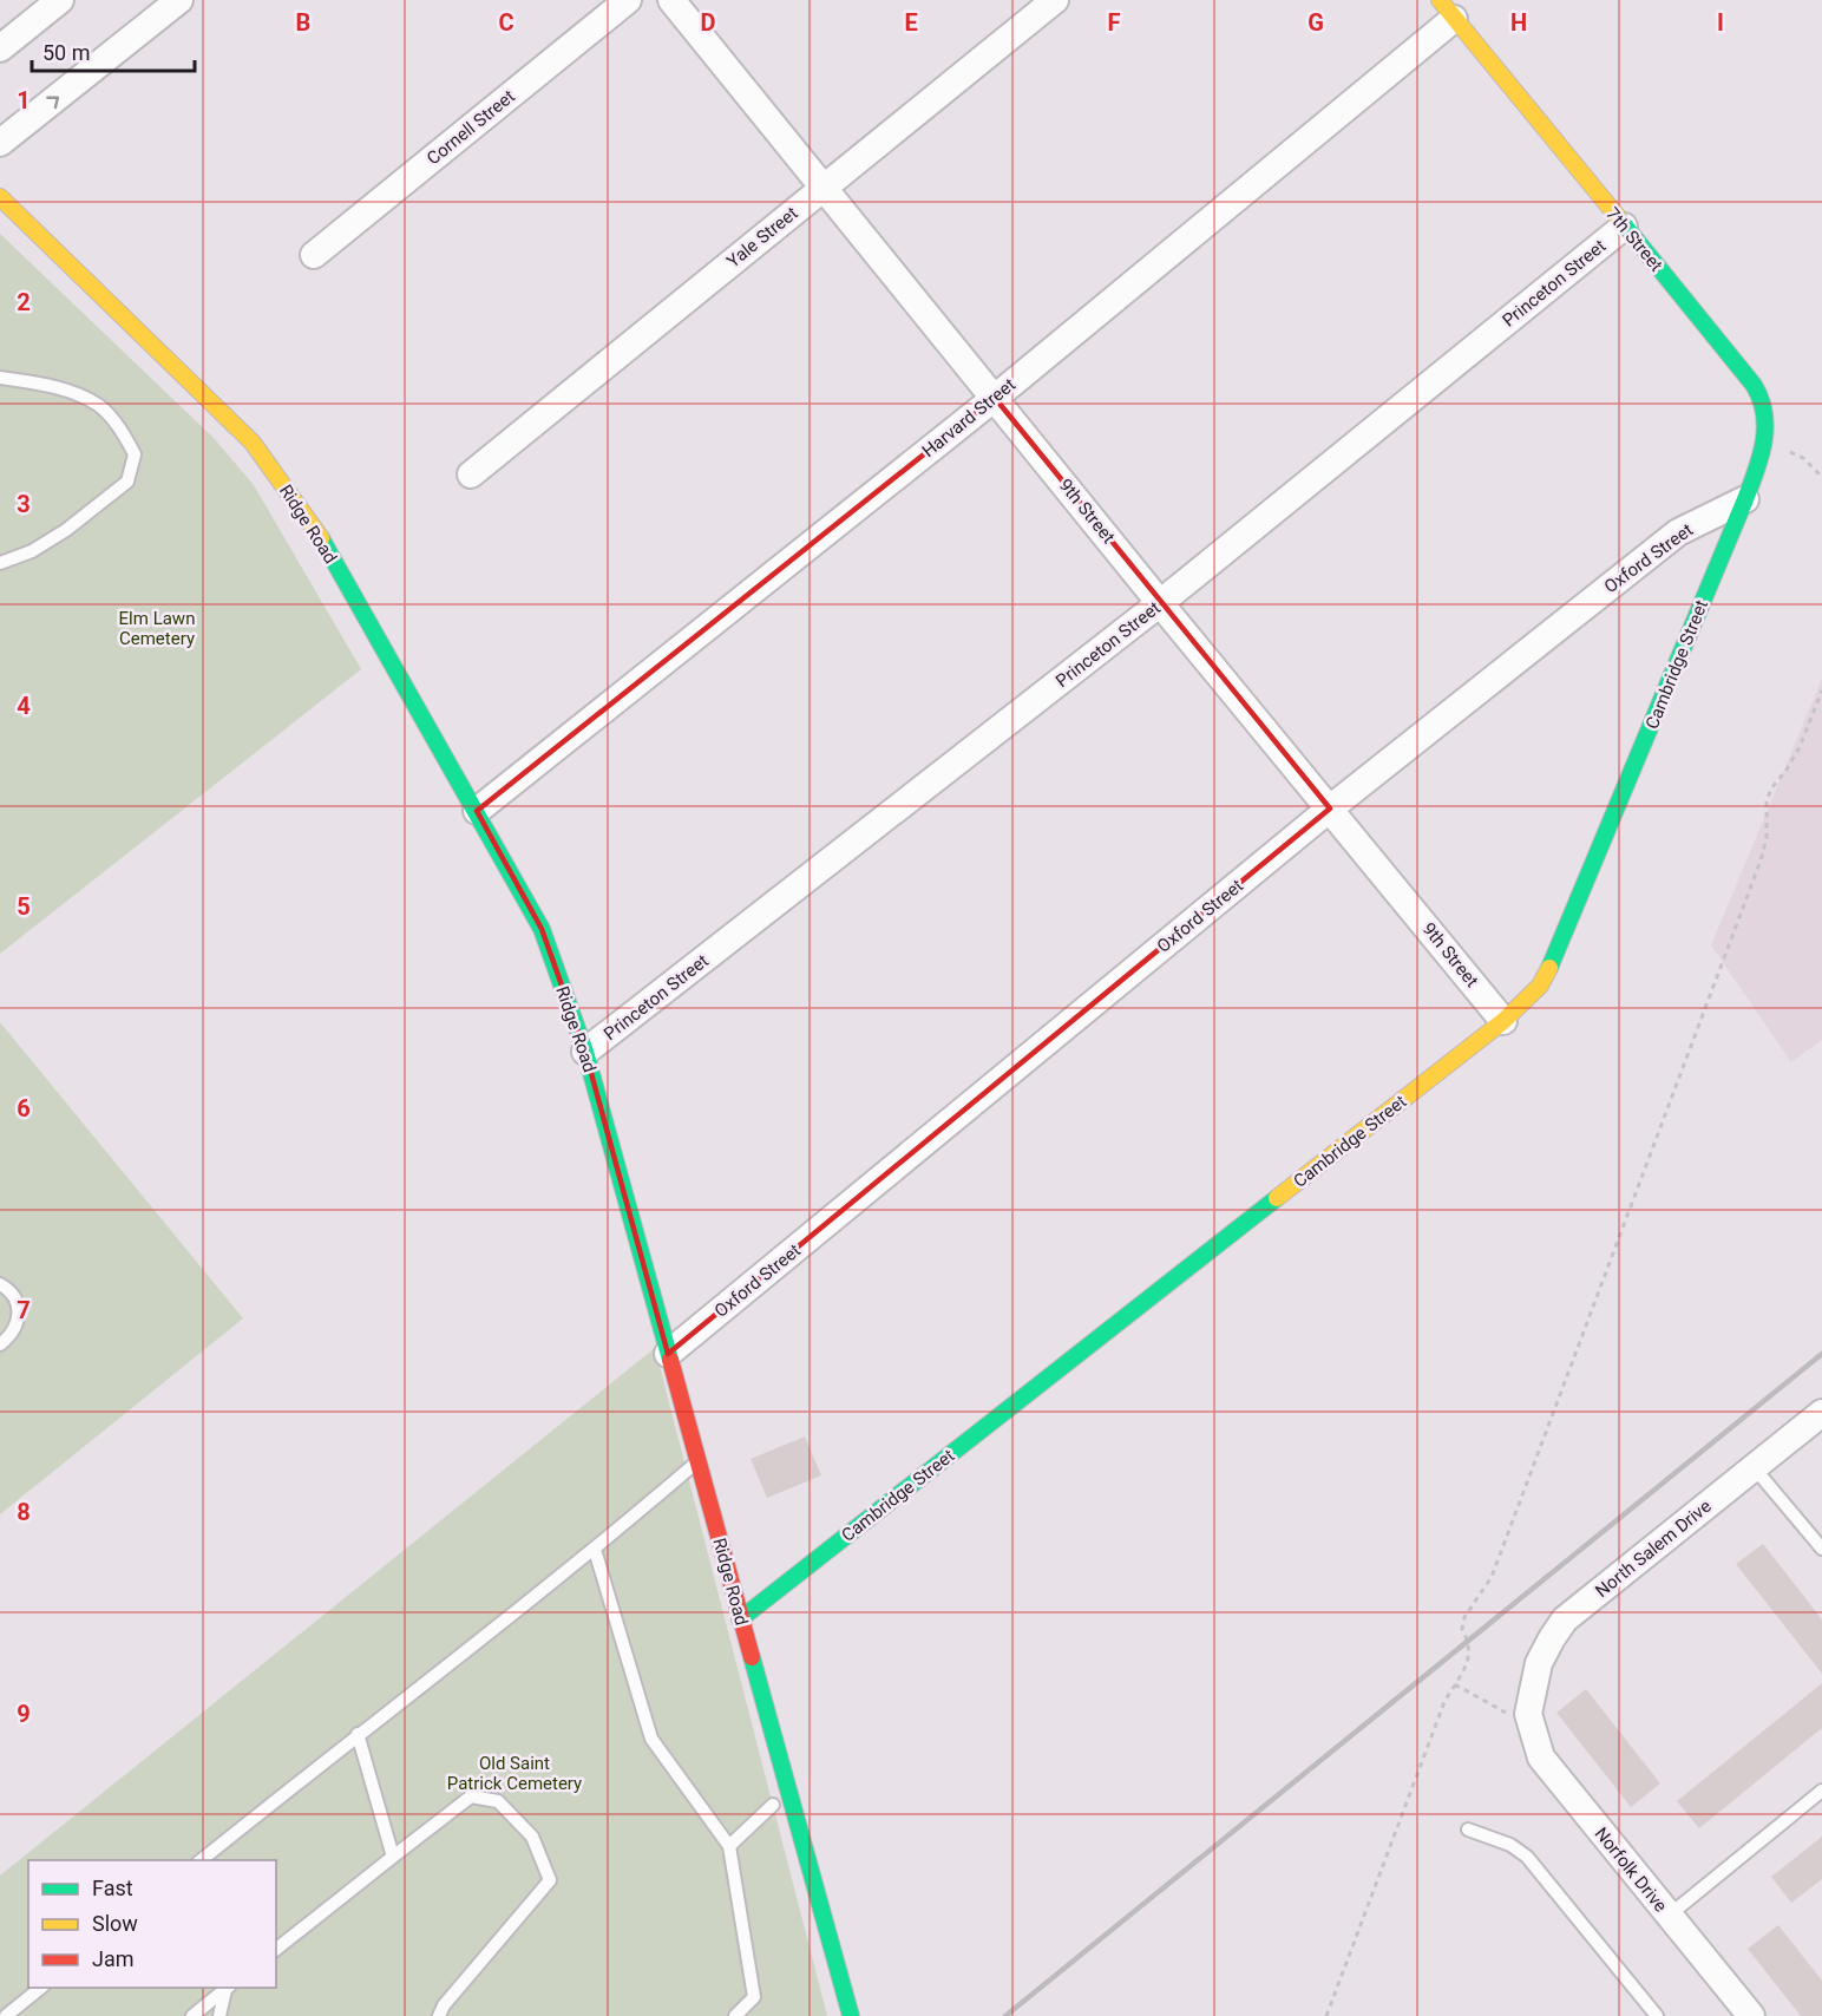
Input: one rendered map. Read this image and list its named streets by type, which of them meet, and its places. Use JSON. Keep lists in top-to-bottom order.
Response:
{
  "streets": {
    "street": [
      "Cornell Street",
      "Yale Street",
      "7th Street",
      "Princeton Street",
      "Harvard Street",
      "9th Street",
      "Ridge Road",
      "Oxford Street",
      "Cambridge Street",
      "North Salem Drive",
      "Norfolk Drive"
    ]
  },
  "crossings": [
    ["Yale Street", "9th Street"],
    ["7th Street", "Princeton Street"],
    ["7th Street", "Harvard Street"],
    ["7th Street", "Oxford Street"],
    ["7th Street", "Cambridge Street"],
    ["Princeton Street", "9th Street"],
    ["Princeton Street", "Ridge Road"],
    ["Harvard Street", "9th Street"],
    ["Harvard Street", "Ridge Road"],
    ["9th Street", "Oxford Street"],
    ["9th Street", "Cambridge Street"],
    ["Ridge Road", "Oxford Street"],
    ["Ridge Road", "Cambridge Street"],
    ["Oxford Street", "Cambridge Street"],
    ["North Salem Drive", "Norfolk Drive"]
  ],
  "parks": ["Elm Lawn Cemetery", "Old Saint Patrick Cemetery"],
  "legend": ["Fast", "Slow", "Jam"],
  "scale_bar": "50 m",
  "grid": {
    "columns": [
      "B",
      "C",
      "D",
      "E",
      "F",
      "G",
      "H",
      "I"
    ],
    "rows": [
      "1",
      "2",
      "3",
      "4",
      "5",
      "6",
      "7",
      "8",
      "9"
    ]
  }
}
